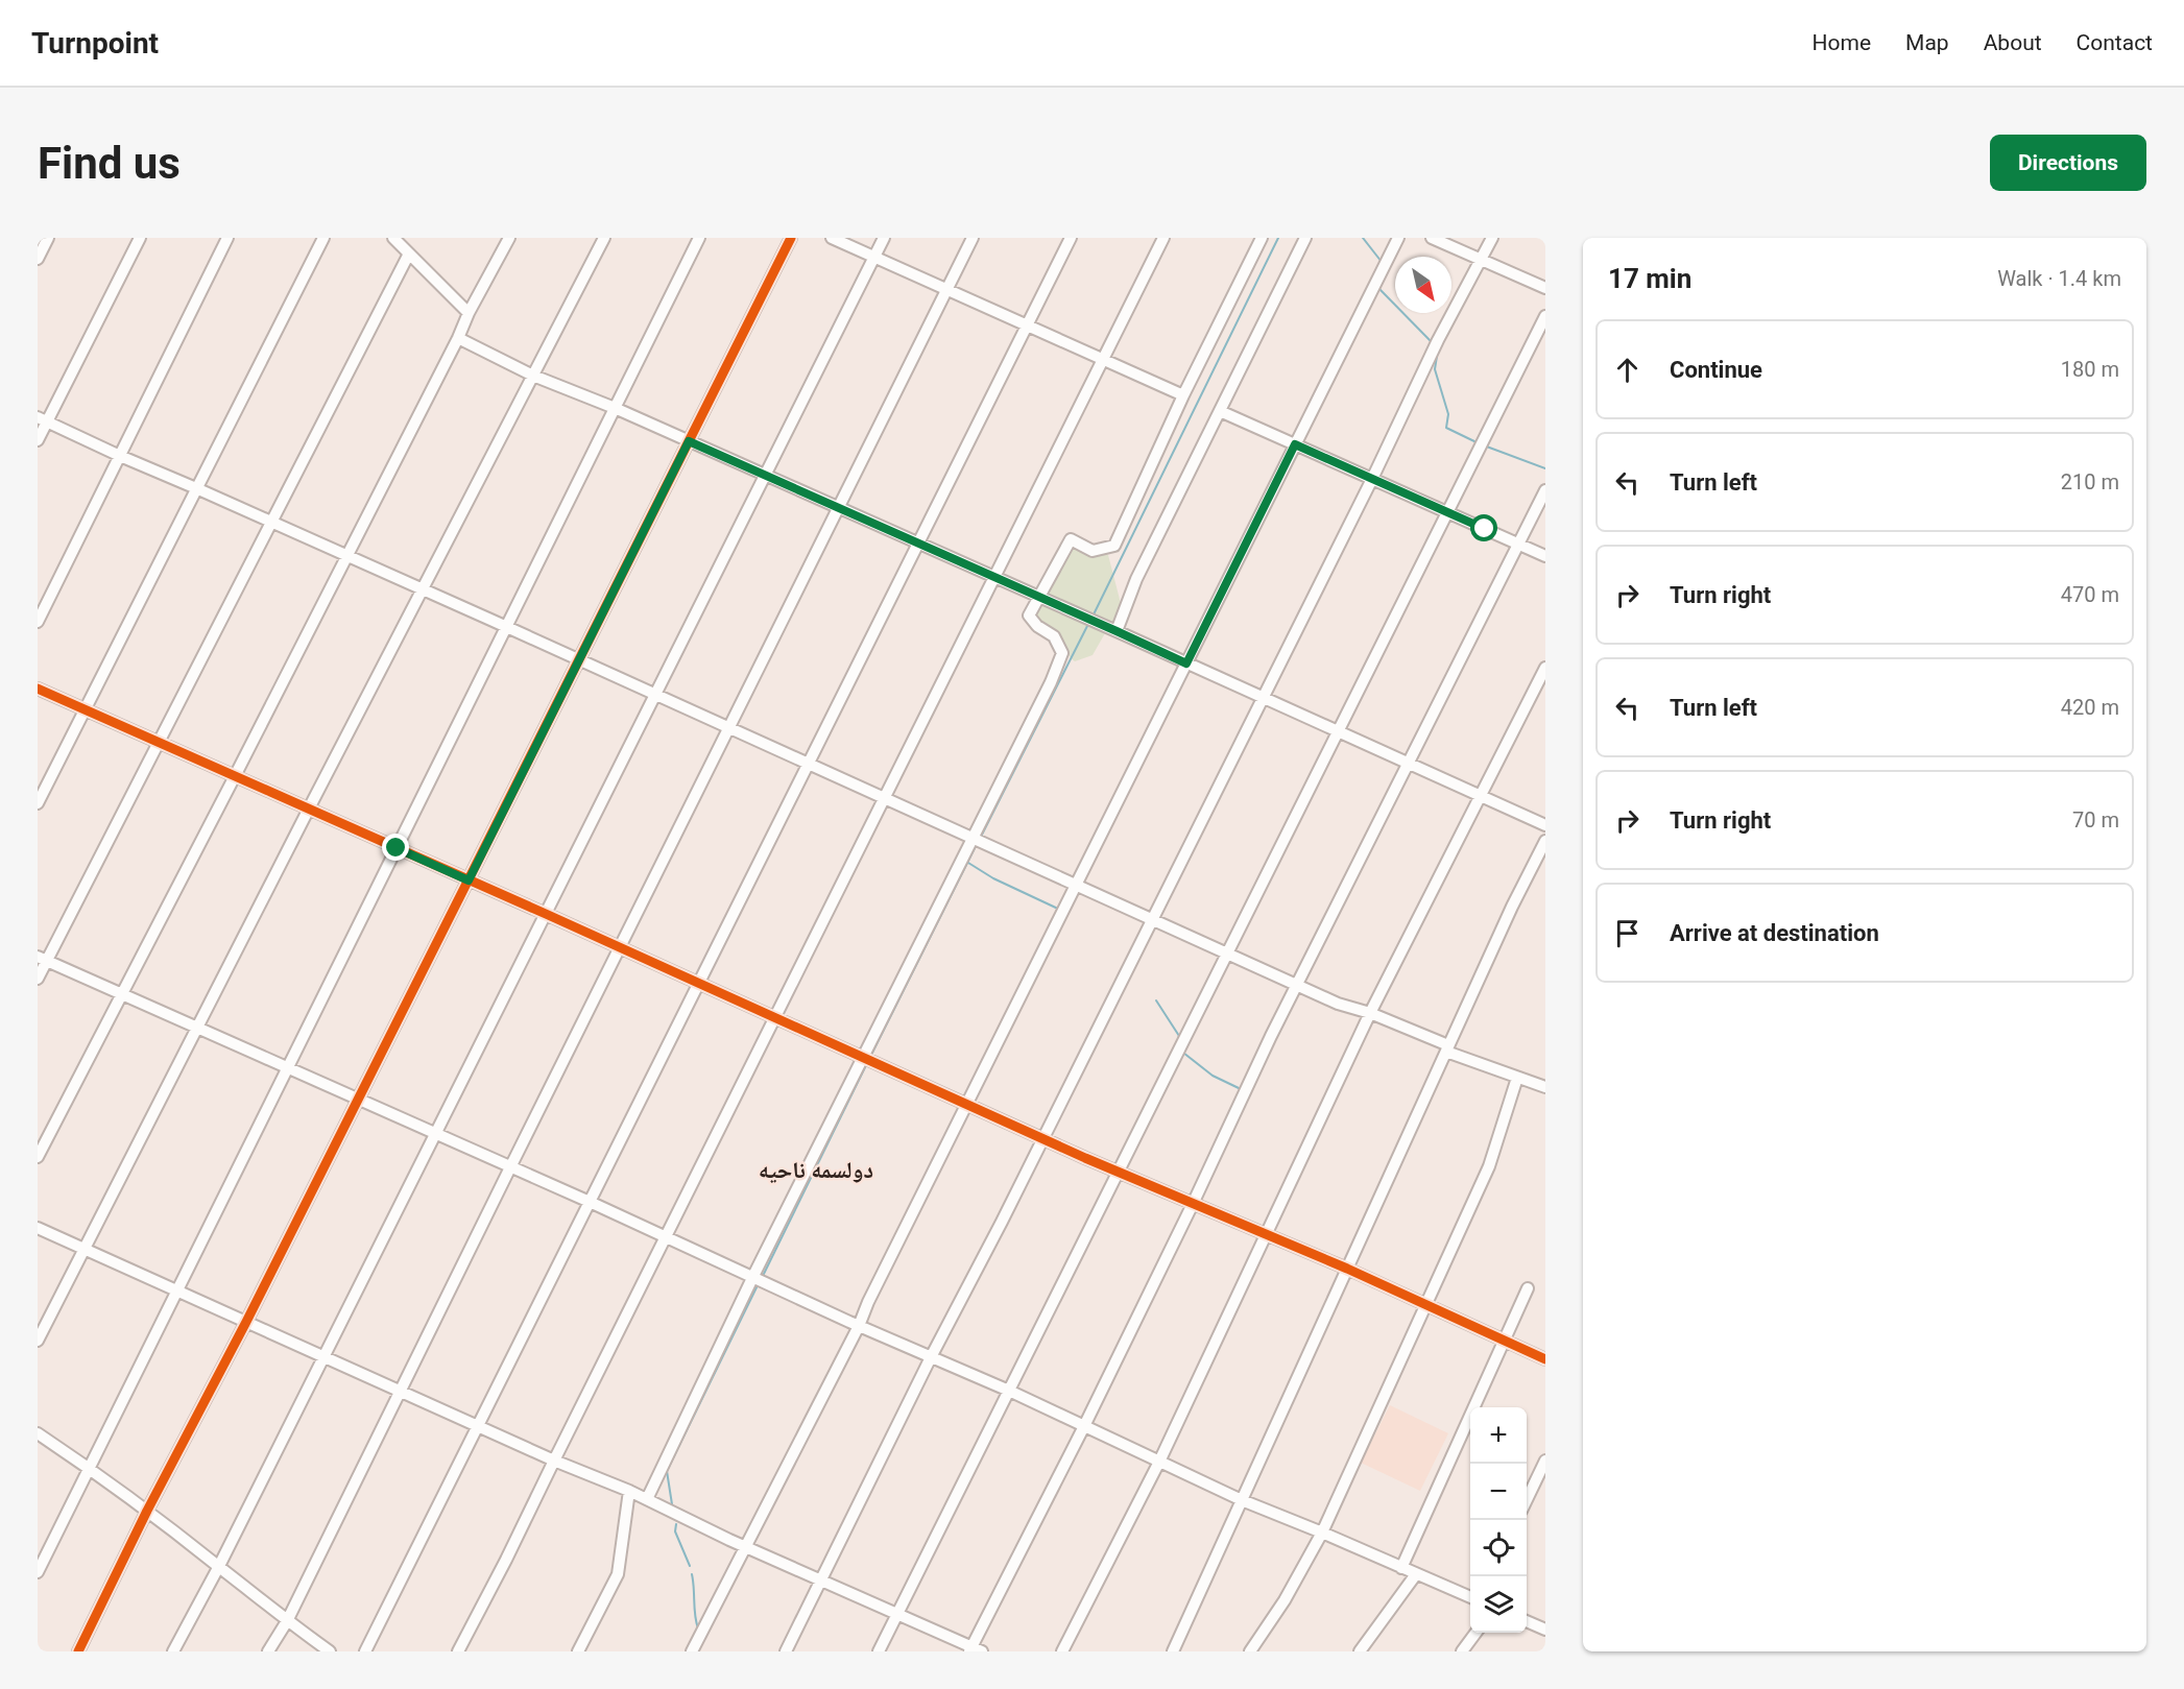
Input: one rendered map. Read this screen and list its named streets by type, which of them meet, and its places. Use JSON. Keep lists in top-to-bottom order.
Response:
{
  "districts": ["دولسمه ناحیه"],
  "north": "bottom right",
  "page": {
    "header": "Turnpoint",
    "nav": [
      "Home",
      "Map",
      "About",
      "Contact"
    ],
    "buttons": "Directions",
    "title": "Find us",
    "heading": ["17 min", "Walk · 1.4 km"],
    "list": [
      ["Continue", "180 m"],
      ["Turn left", "210 m"],
      ["Turn right", "470 m"],
      ["Turn left", "420 m"],
      ["Turn right", "70 m"],
      "Arrive at destination"
    ],
    "map_buttons": ["+", "−"]
  }
}
